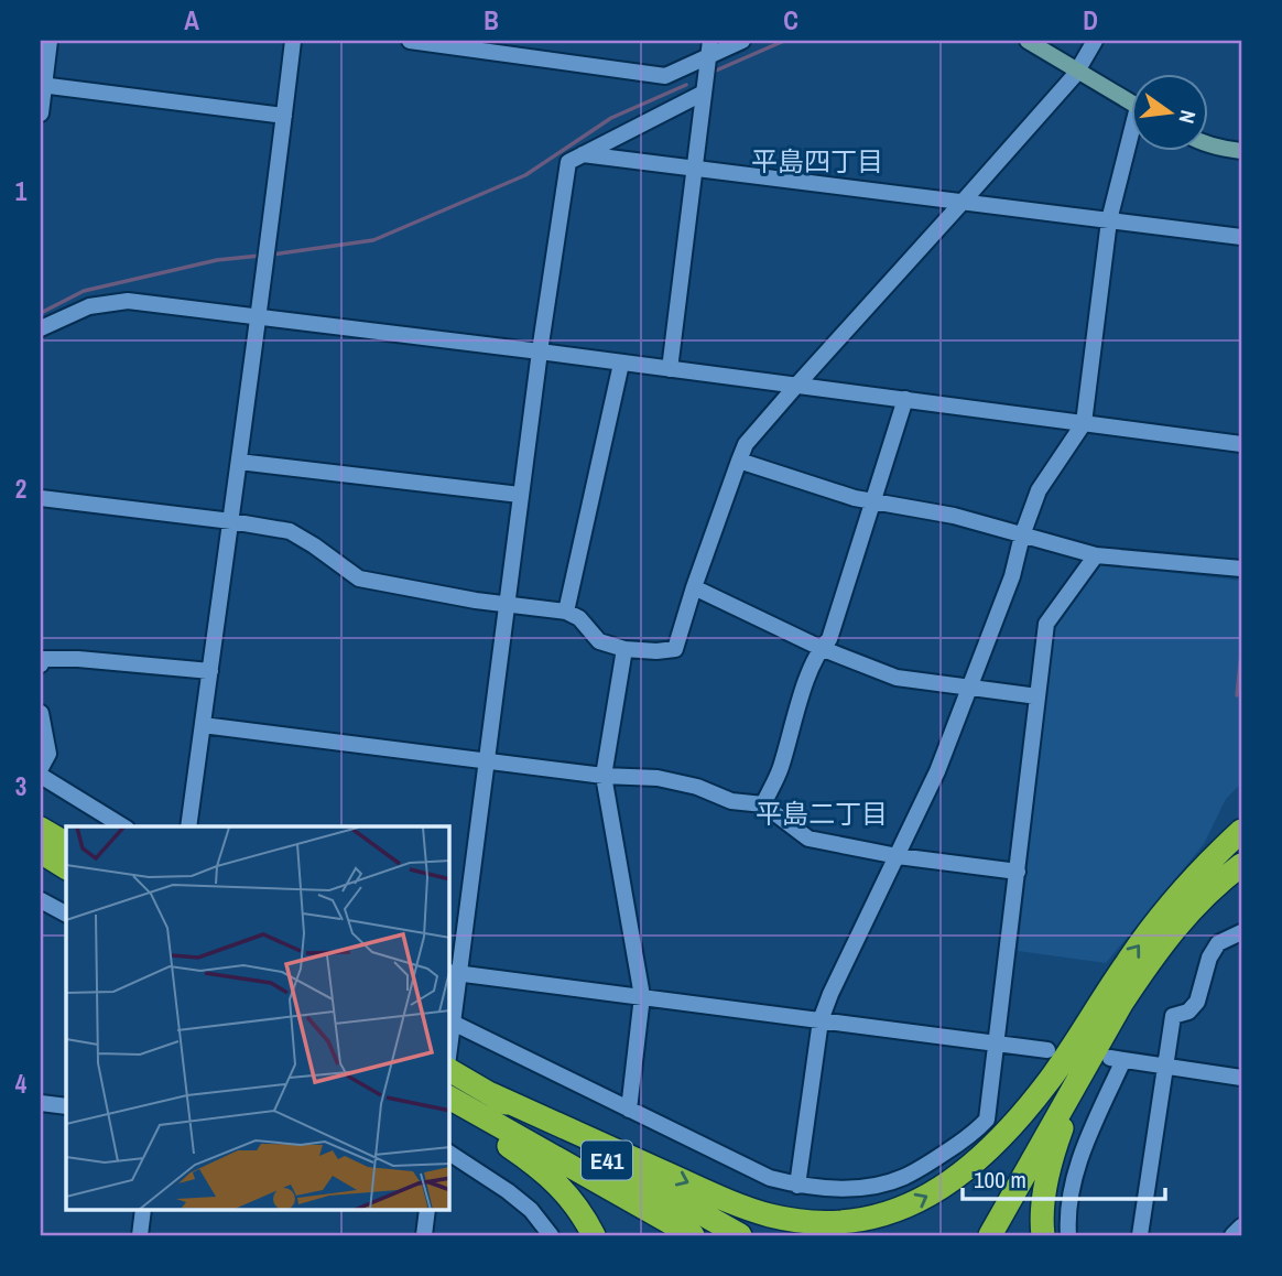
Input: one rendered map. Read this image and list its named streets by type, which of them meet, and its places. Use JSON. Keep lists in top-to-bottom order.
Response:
{
  "streets": {
    "highway": ["E41"]
  },
  "districts": ["平島四丁目", "平島二丁目"],
  "scale_bar": "100 m",
  "north": "right",
  "grid": {
    "columns": [
      "A",
      "B",
      "C",
      "D"
    ],
    "rows": [
      "1",
      "2",
      "3",
      "4"
    ]
  }
}
